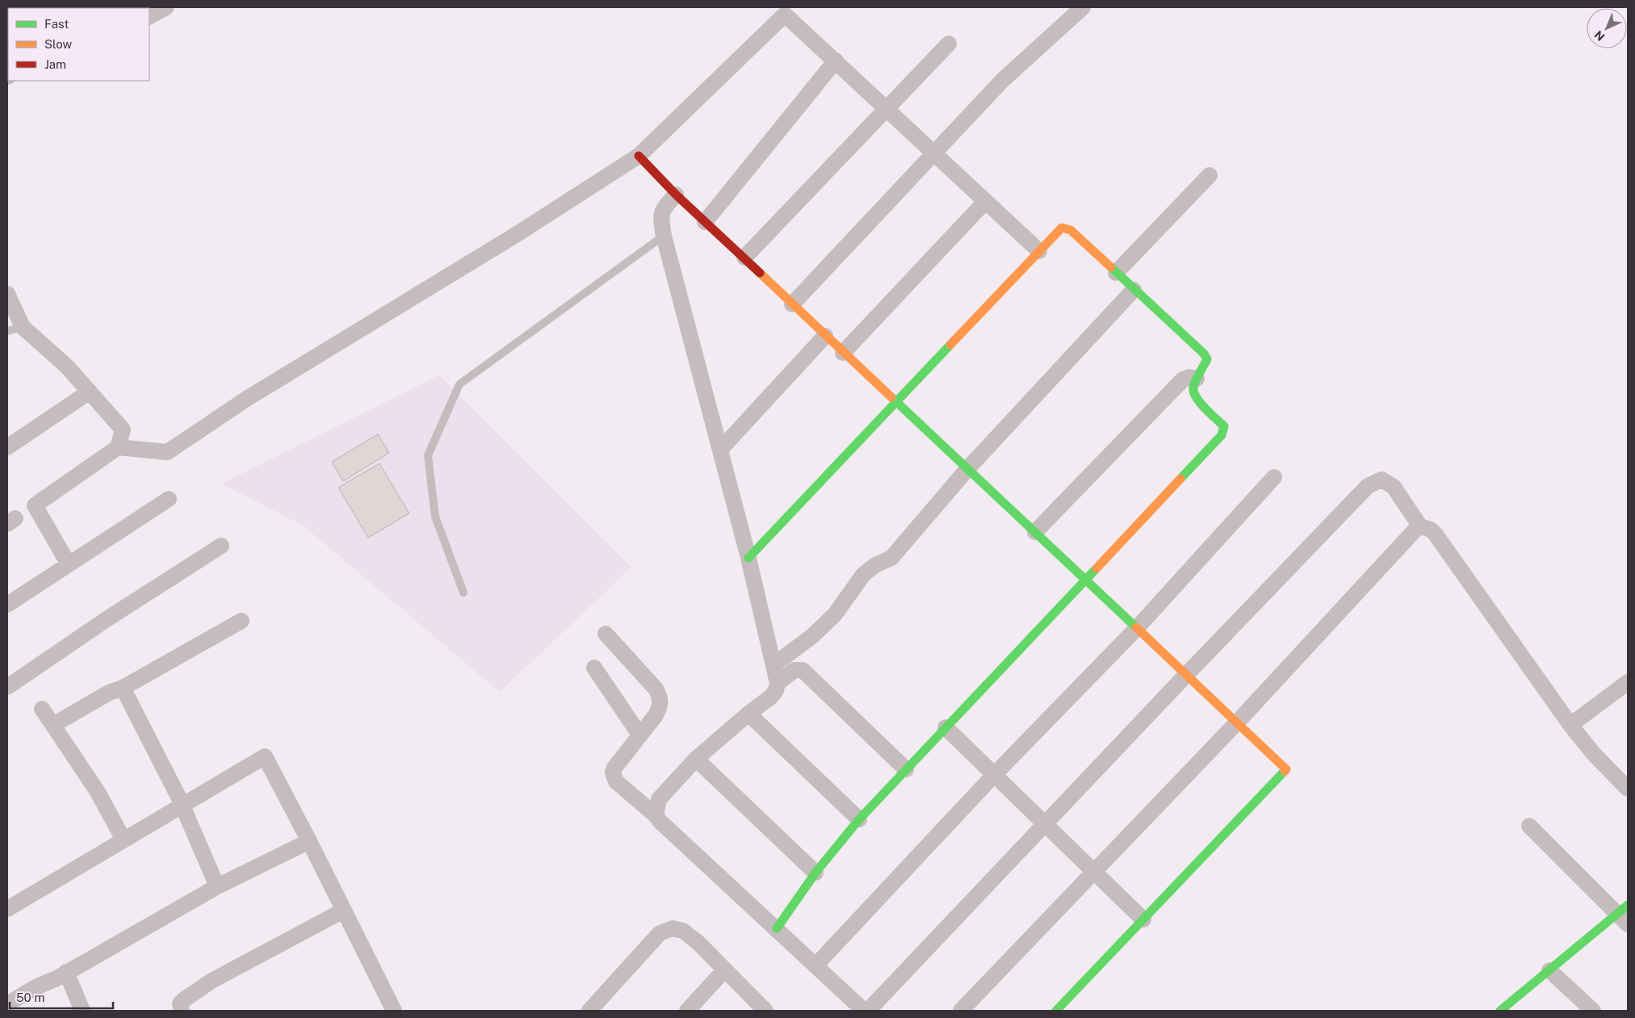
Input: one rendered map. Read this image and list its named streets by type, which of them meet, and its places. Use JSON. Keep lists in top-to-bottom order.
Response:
{
  "legend": ["Fast", "Slow", "Jam"],
  "scale_bar": "50 m",
  "north": "bottom left"
}
